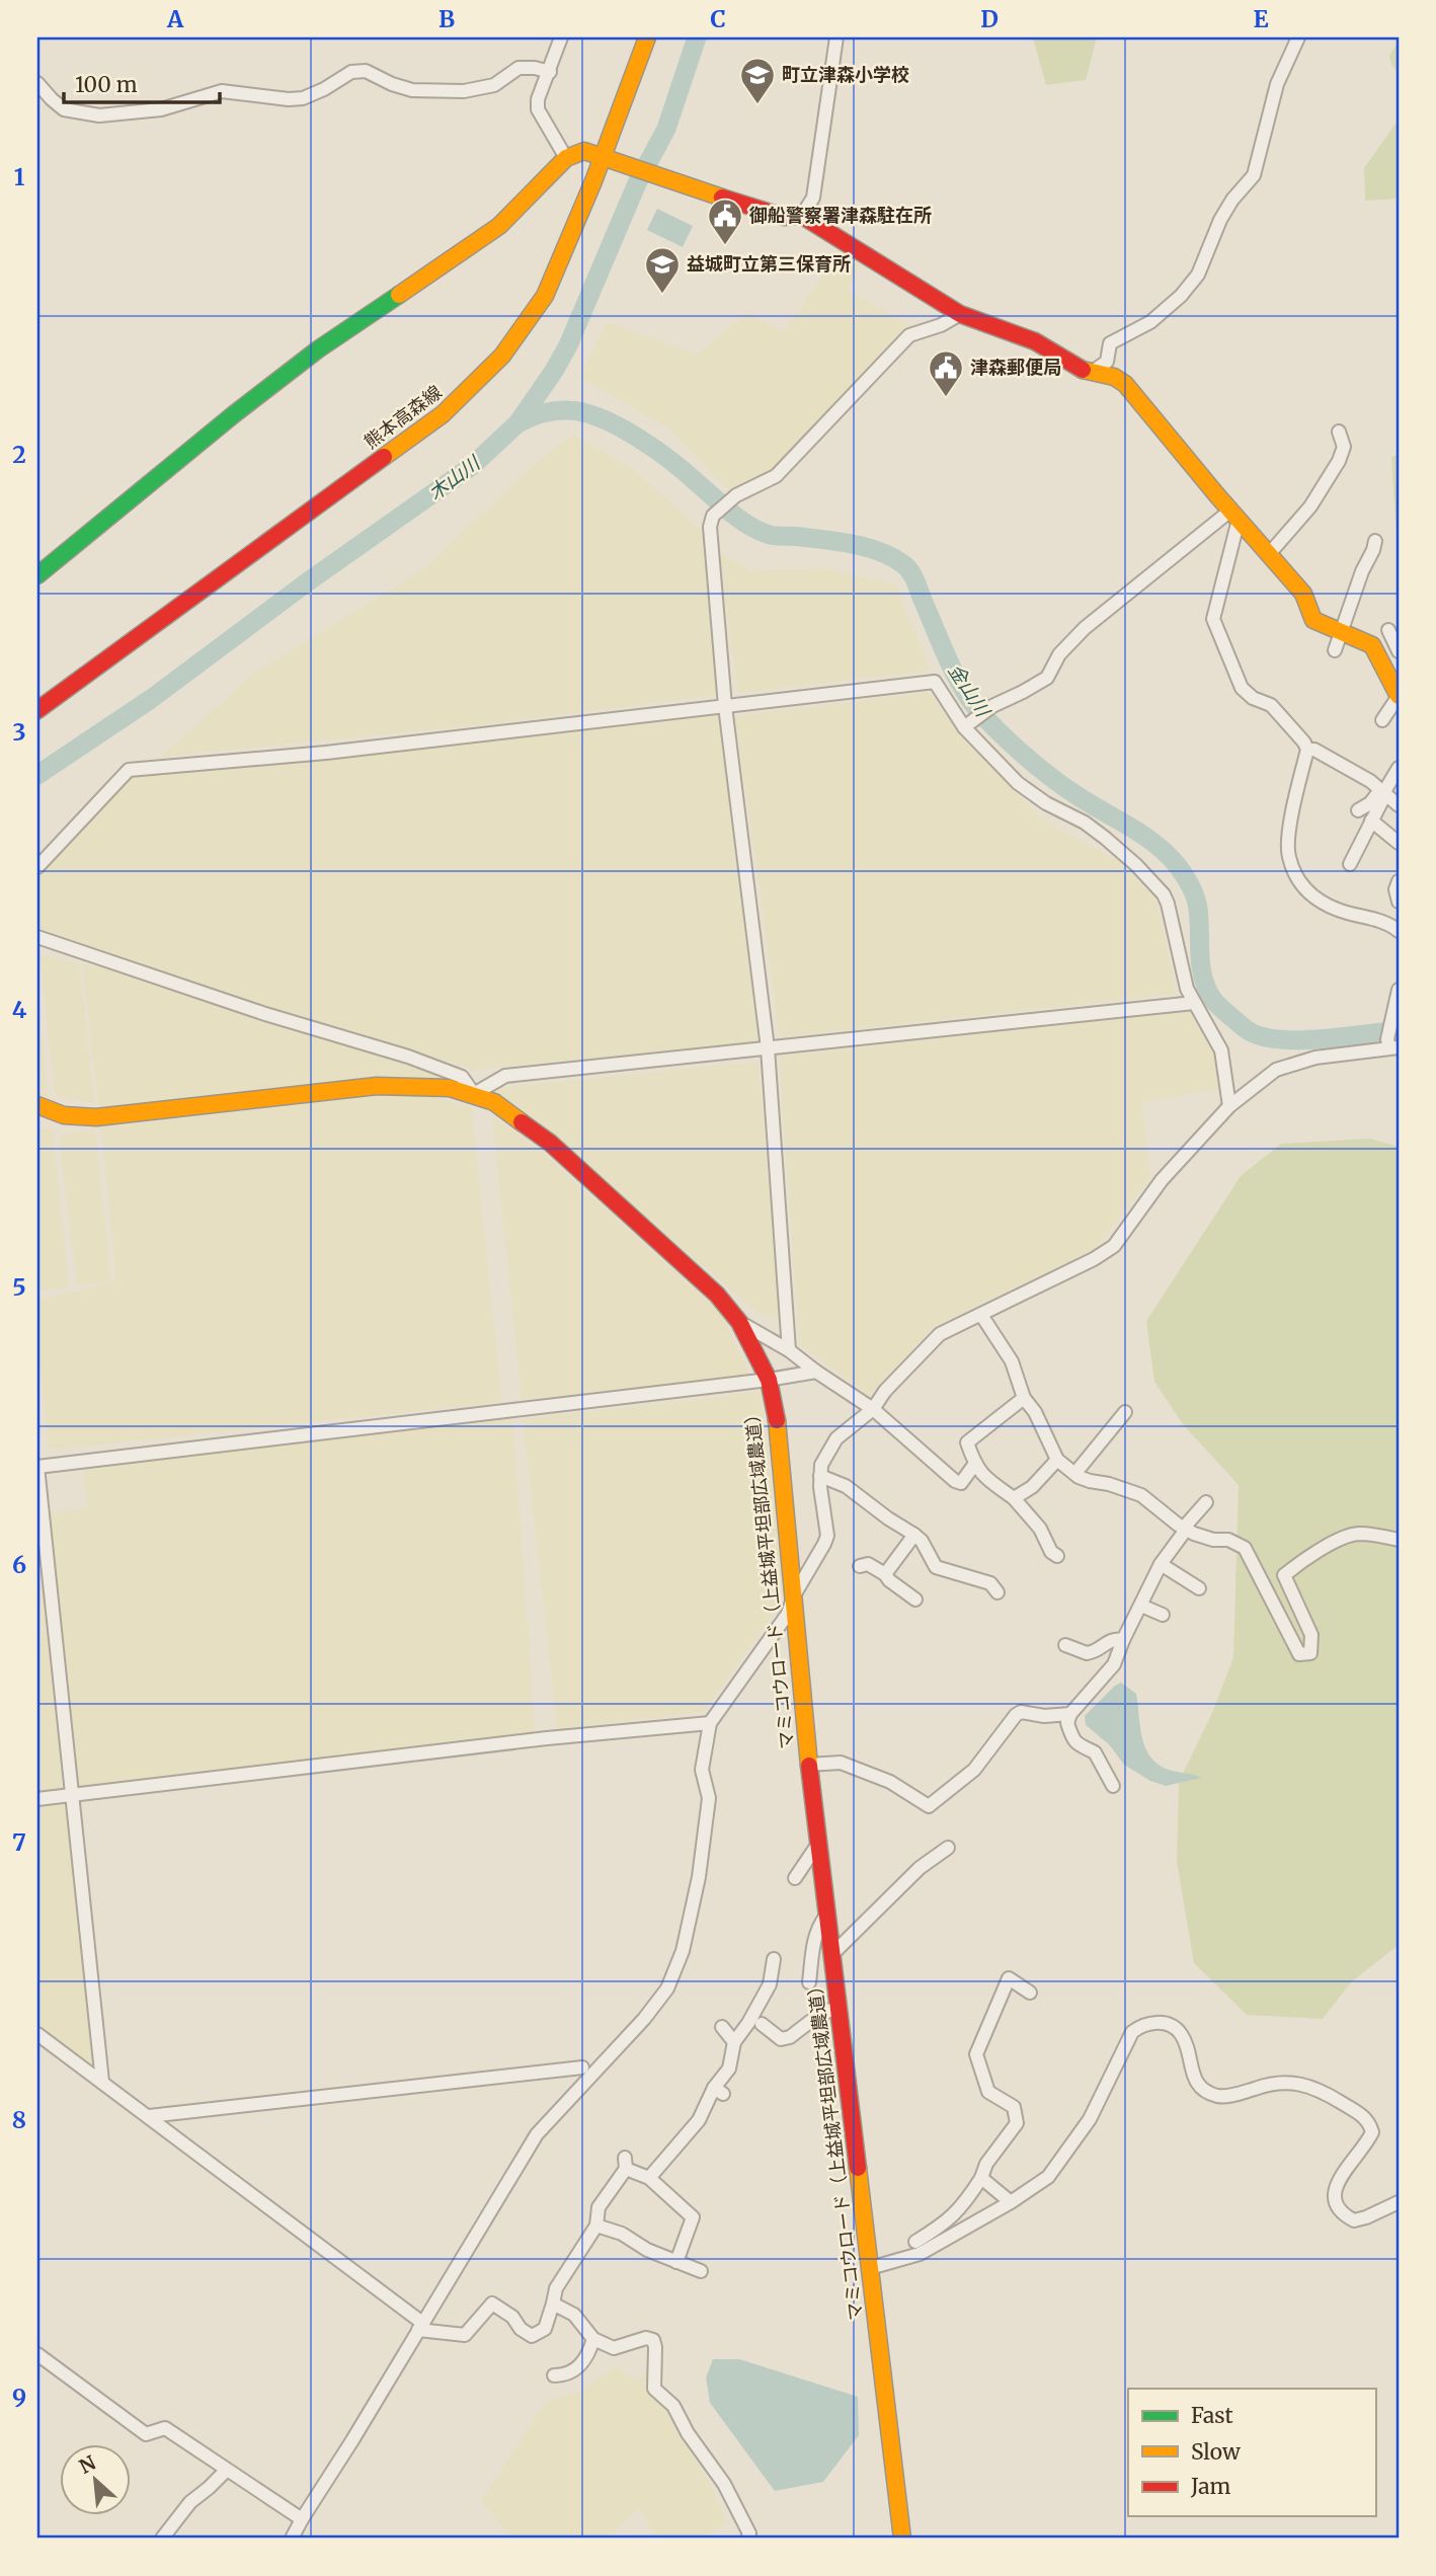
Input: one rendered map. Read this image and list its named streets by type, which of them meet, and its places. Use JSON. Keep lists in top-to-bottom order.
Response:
{
  "streets": {
    "street": ["熊本高森線", "マミコウロード（上益城平坦部広域農道）"]
  },
  "water": ["木山川", "金山川"],
  "places": {
    "school or university": ["町立津森小学校", "益城町立第三保育所"],
    "public building": ["御船警察署津森駐在所", "津森郵便局"]
  },
  "legend": ["Fast", "Slow", "Jam"],
  "scale_bar": "100 m",
  "north": "top left",
  "grid": {
    "columns": [
      "A",
      "B",
      "C",
      "D",
      "E"
    ],
    "rows": [
      "1",
      "2",
      "3",
      "4",
      "5",
      "6",
      "7",
      "8",
      "9"
    ]
  }
}
